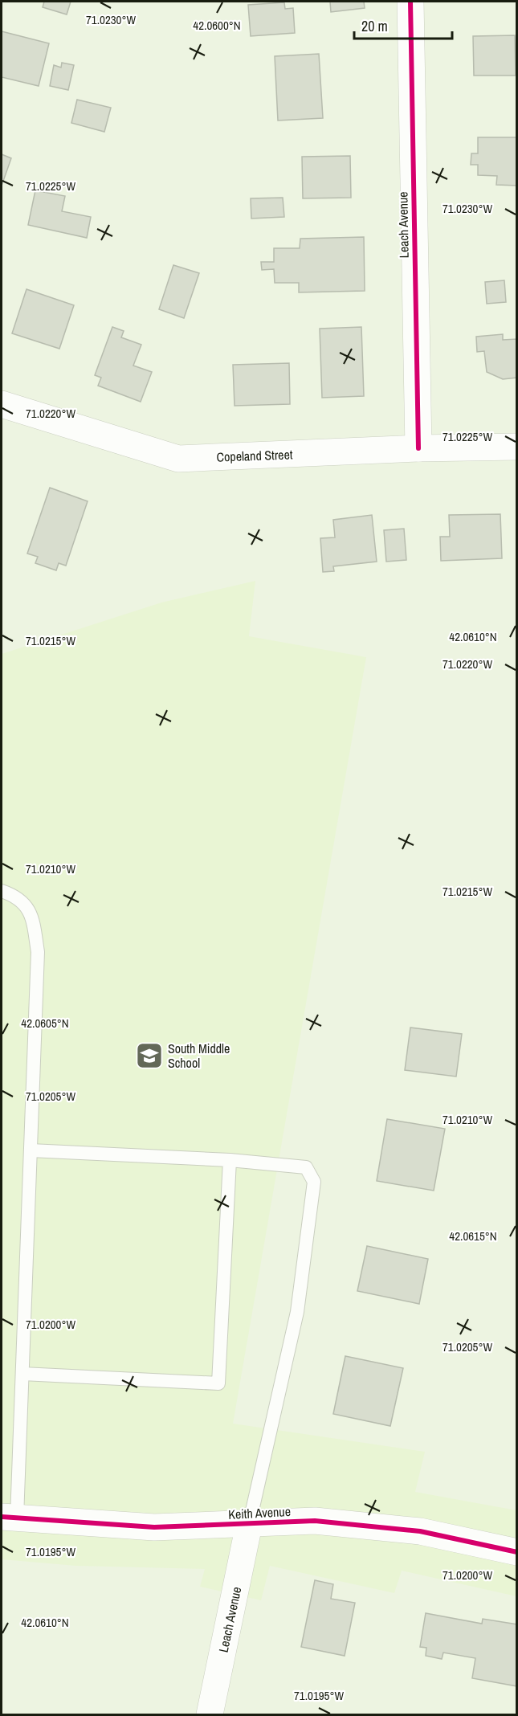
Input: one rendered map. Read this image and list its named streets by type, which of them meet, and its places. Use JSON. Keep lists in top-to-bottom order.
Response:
{
  "streets": {
    "street": ["Leach Avenue", "Copeland Street", "Keith Avenue"]
  },
  "crossings": [
    ["Leach Avenue", "Copeland Street"],
    ["Leach Avenue", "Keith Avenue"]
  ],
  "places": {
    "school or university": ["South Middle School"]
  },
  "scale_bar": "20 m",
  "coordinates": [
    "71.0230°W",
    "42.0600°N",
    "71.0225°W",
    "71.0220°W",
    "42.0610°N",
    "71.0215°W",
    "71.0210°W",
    "42.0605°N",
    "71.0205°W",
    "42.0615°N",
    "71.0200°W",
    "71.0195°W"
  ]
}
